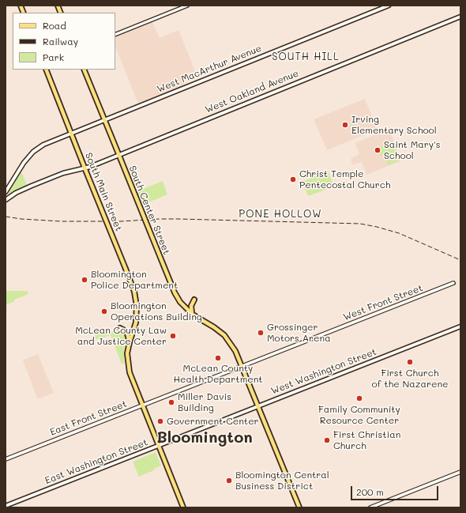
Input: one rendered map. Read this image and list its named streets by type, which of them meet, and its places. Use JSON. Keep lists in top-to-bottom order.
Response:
{
  "streets": {
    "main road": [
      "West MacArthur Avenue",
      "West Oakland Avenue",
      "South Main Street",
      "South Center Street",
      "West Washington Street",
      "East Washington Street"
    ],
    "street": ["West Front Street", "East Front Street"]
  },
  "crossings": [
    ["West MacArthur Avenue", "South Main Street"],
    ["West MacArthur Avenue", "South Center Street"],
    ["West Oakland Avenue", "South Main Street"],
    ["West Oakland Avenue", "South Center Street"],
    ["South Main Street", "East Front Street"],
    ["South Main Street", "East Washington Street"],
    ["South Center Street", "West Front Street"],
    ["South Center Street", "West Washington Street"],
    ["West Front Street", "East Front Street"],
    ["West Washington Street", "East Washington Street"]
  ],
  "districts": ["SOUTH HILL", "PONE HOLLOW", "Bloomington"],
  "places": [
    "Irving Elementary School",
    "Saint Mary's School",
    "Christ Temple Pentecostal Church",
    "Bloomington Police Department",
    "Bloomington Operations Building",
    "Grossinger Motors Arena",
    "McLean County Law and Justice Center",
    "McLean County Health Department",
    "First Church of the Nazarene",
    "Family Community Resource Center",
    "Miller Davis Building",
    "Government Center",
    "First Christian Church",
    "Bloomington Central Business District"
  ],
  "legend": ["Road", "Railway", "Park"],
  "scale_bar": "200 m"
}
